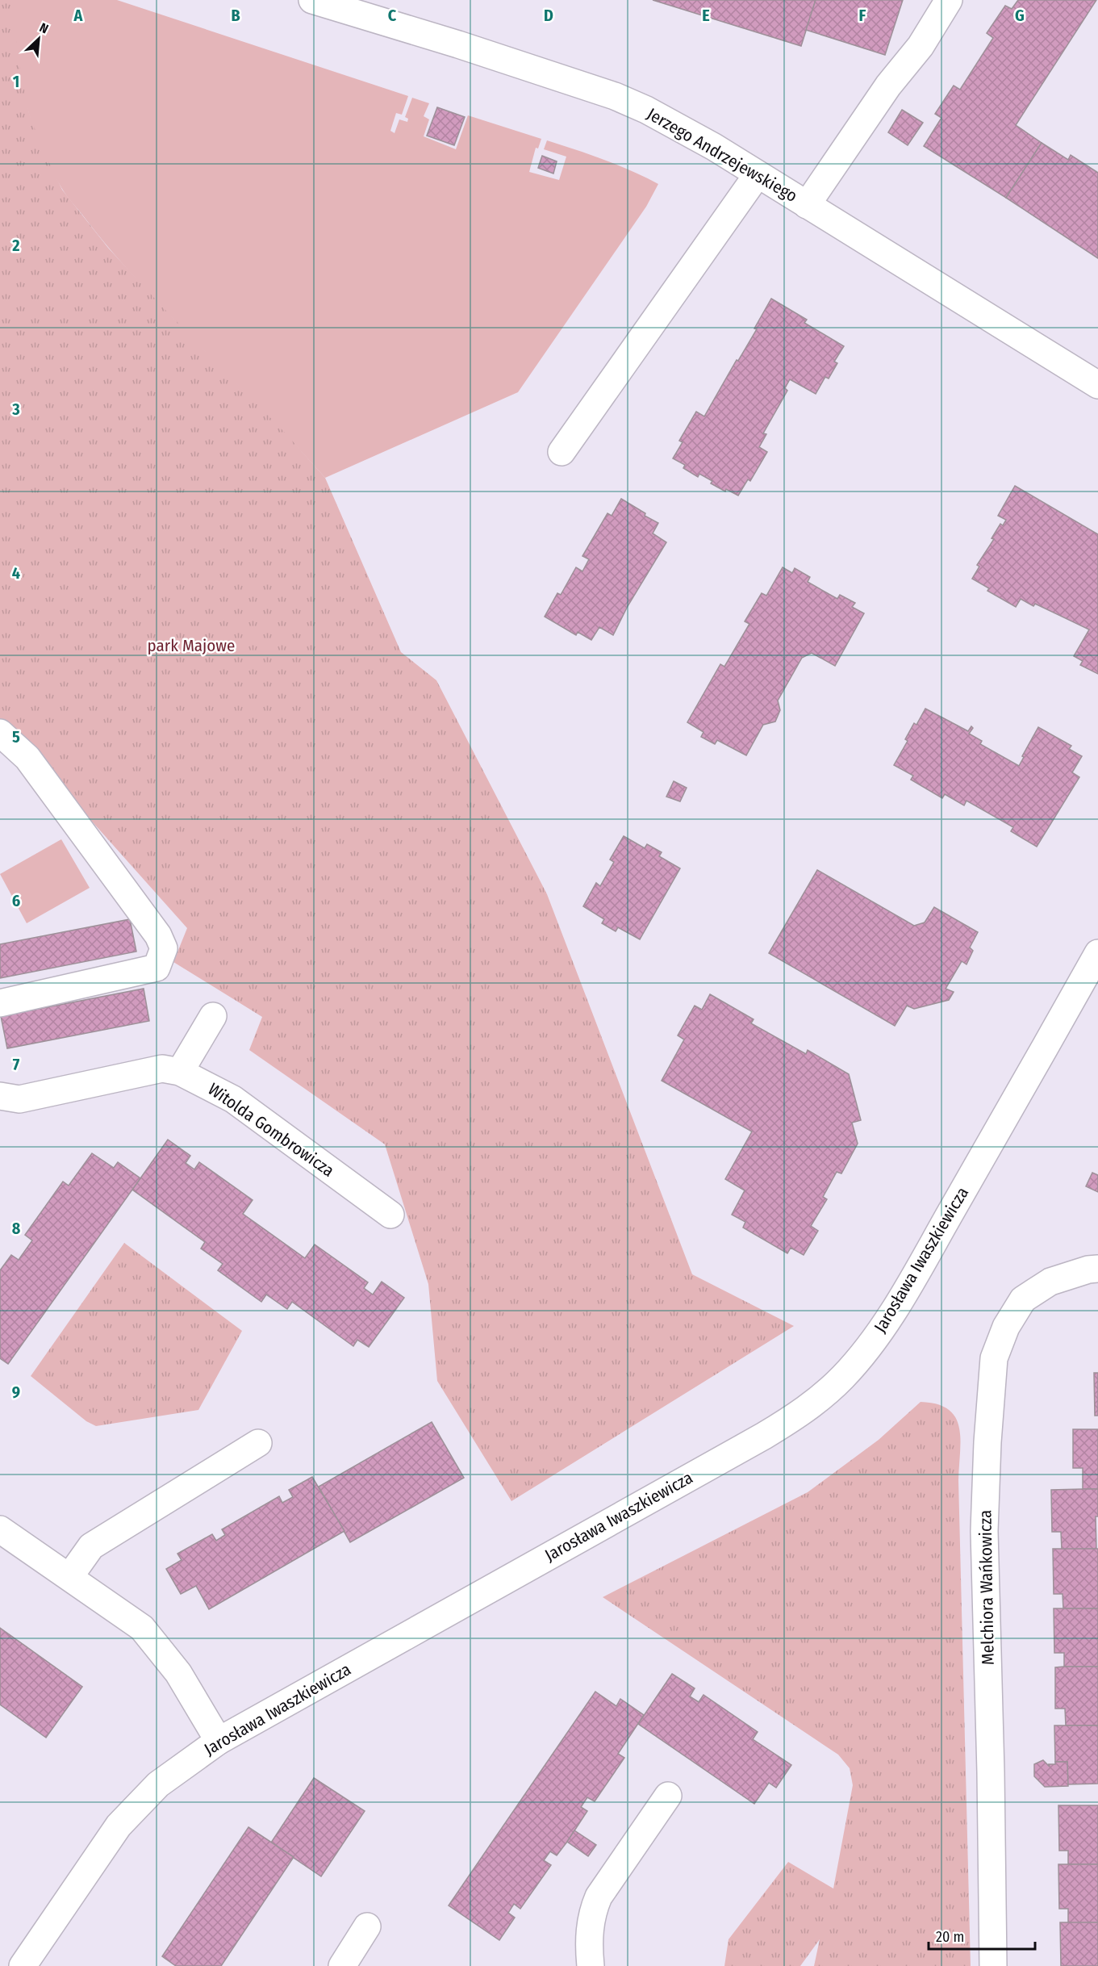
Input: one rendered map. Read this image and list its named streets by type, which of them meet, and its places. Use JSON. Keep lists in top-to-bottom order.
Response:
{
  "streets": {
    "street": [
      "Jerzego Andrzejewskiego",
      "Witolda Gombrowicza",
      "Jarosława Iwaszkiewicza",
      "Melchiora Wańkowicza"
    ]
  },
  "parks": ["park Majowe"],
  "scale_bar": "20 m",
  "north": "top right",
  "grid": {
    "columns": [
      "A",
      "B",
      "C",
      "D",
      "E",
      "F",
      "G"
    ],
    "rows": [
      "1",
      "2",
      "3",
      "4",
      "5",
      "6",
      "7",
      "8",
      "9"
    ]
  }
}
